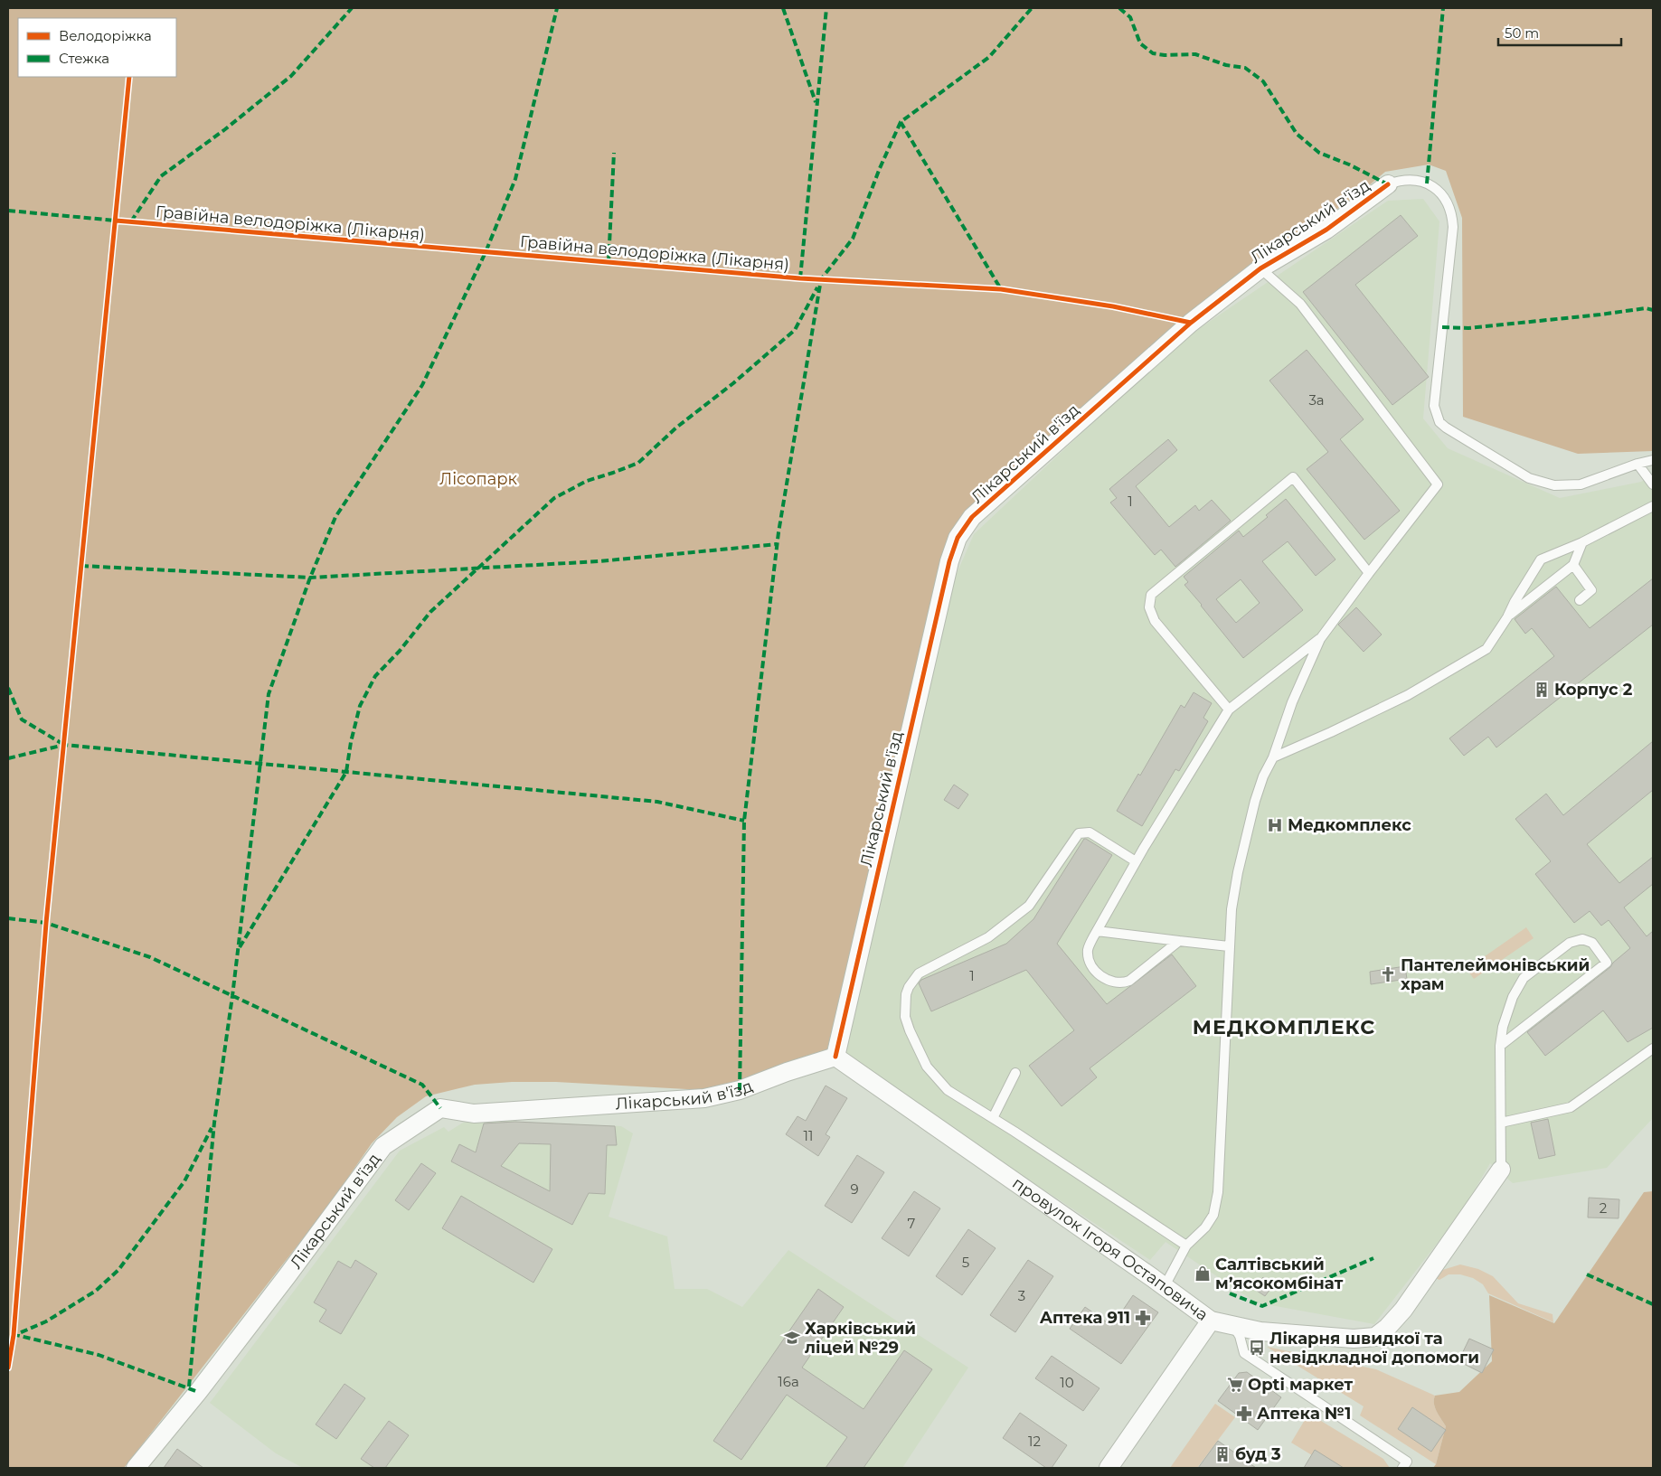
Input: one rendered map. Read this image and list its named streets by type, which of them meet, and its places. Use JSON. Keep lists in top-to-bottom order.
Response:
{
  "streets": {
    "street": ["Лікарський в'їзд", "провулок Ігоря Остаповича"],
    "cycle path": ["Гравійна велодоріжка (Лікарня)"]
  },
  "crossings": [
    ["Лікарський в'їзд", "провулок Ігоря Остаповича"]
  ],
  "districts": ["МЕДКОМПЛЕКС"],
  "parks": ["Лісопарк"],
  "places": {
    "building": ["Корпус 2", "буд 3"],
    "hospital": ["Медкомплекс"],
    "church": ["Пантелеймонівський храм"],
    "shop": ["Салтівський мʼясокомбінат"],
    "pharmacy": ["Аптека 911", "Аптека №1"],
    "school or university": ["Харківський ліцей №29"],
    "bus stop": ["Лікарня швидкої та невідкладної допомоги"],
    "supermarket": ["Opti маркет"]
  },
  "house_numbers": [
    "3а",
    "1",
    "1",
    "11",
    "9",
    "2",
    "7",
    "5",
    "3",
    "16а",
    "10",
    "12"
  ],
  "legend": ["Велодоріжка", "Стежка"],
  "scale_bar": "50 m"
}
